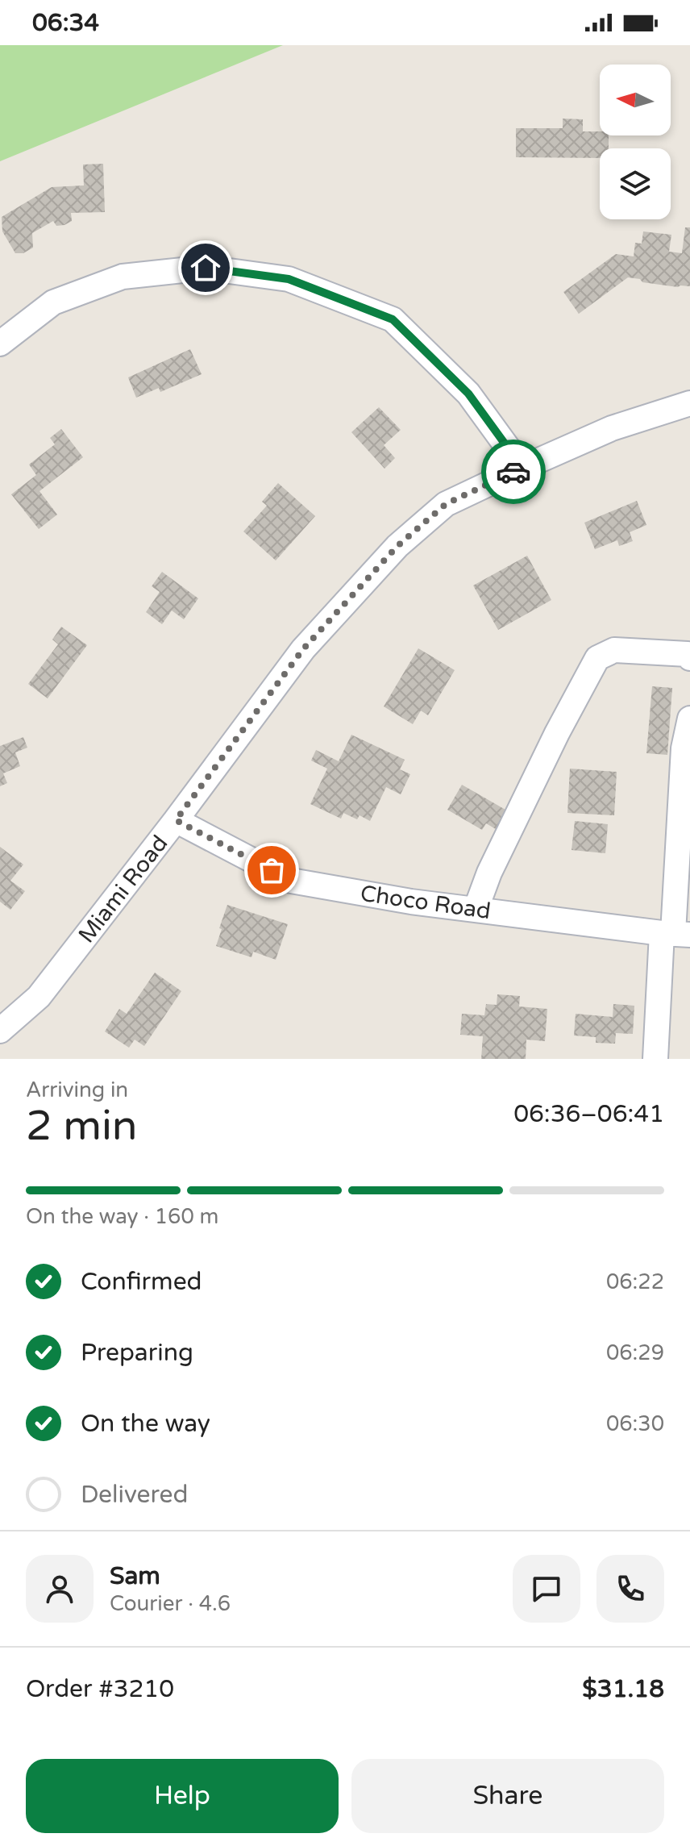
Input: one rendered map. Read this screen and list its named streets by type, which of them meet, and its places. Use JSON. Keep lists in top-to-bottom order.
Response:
{
  "streets": {
    "street": ["Miami Road", "Choco Road"]
  },
  "crossings": [
    ["Miami Road", "Choco Road"]
  ],
  "north": "left",
  "page": {
    "status": "06:34",
    "heading": ["2 min", "Arriving in", "06:36–06:41"],
    "panel": [
      "Sam",
      "Courier · 4.6",
      "Order #3210",
      "$31.18"
    ],
    "bar": "On the way · 160 m",
    "list": [
      ["Confirmed", "06:22"],
      ["Preparing", "06:29"],
      ["On the way", "06:30"],
      "Delivered"
    ],
    "buttons": ["Help", "Share"]
  }
}
